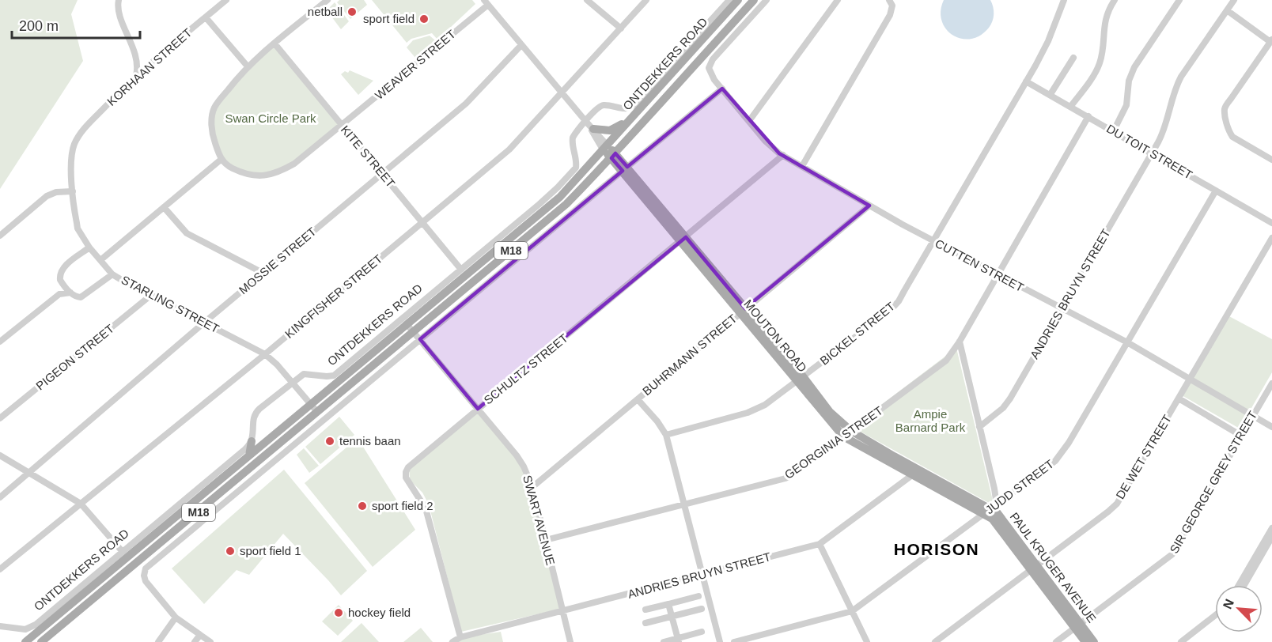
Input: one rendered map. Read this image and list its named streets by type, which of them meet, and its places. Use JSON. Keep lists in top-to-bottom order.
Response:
{
  "streets": {
    "main road": [
      "ONTDEKKERS ROAD",
      "M18",
      "MOUTON ROAD",
      "PAUL KRUGER AVENUE"
    ],
    "street": [
      "WEAVER STREET",
      "KORHAAN STREET",
      "DU TOIT STREET",
      "KITE STREET",
      "MOSSIE STREET",
      "CUTTEN STREET",
      "ANDRIES BRUYN STREET",
      "KINGFISHER STREET",
      "STARLING STREET",
      "BICKEL STREET",
      "BUHRMANN STREET",
      "PIGEON STREET",
      "SCHULTZ STREET",
      "GEORGINIA STREET",
      "DE WET STREET",
      "SIR GEORGE GREY STREET",
      "JUDD STREET",
      "SWART AVENUE"
    ]
  },
  "crossings": [
    ["ONTDEKKERS ROAD", "KITE STREET"],
    ["ONTDEKKERS ROAD", "STARLING STREET"],
    ["ONTDEKKERS ROAD", "MOUTON ROAD"],
    ["ONTDEKKERS ROAD", "SWART AVENUE"],
    ["WEAVER STREET", "KITE STREET"],
    ["WEAVER STREET", "MOUTON ROAD"],
    ["KORHAAN STREET", "STARLING STREET"],
    ["DU TOIT STREET", "ANDRIES BRUYN STREET"],
    ["DU TOIT STREET", "BICKEL STREET"],
    ["DU TOIT STREET", "GEORGINIA STREET"],
    ["DU TOIT STREET", "JUDD STREET"],
    ["KITE STREET", "MOSSIE STREET"],
    ["KITE STREET", "KINGFISHER STREET"],
    ["MOSSIE STREET", "STARLING STREET"],
    ["MOSSIE STREET", "MOUTON ROAD"],
    ["CUTTEN STREET", "ANDRIES BRUYN STREET"],
    ["CUTTEN STREET", "BICKEL STREET"],
    ["CUTTEN STREET", "BUHRMANN STREET"],
    ["CUTTEN STREET", "SCHULTZ STREET"],
    ["CUTTEN STREET", "GEORGINIA STREET"],
    ["CUTTEN STREET", "DE WET STREET"],
    ["CUTTEN STREET", "SIR GEORGE GREY STREET"],
    ["CUTTEN STREET", "JUDD STREET"],
    ["ANDRIES BRUYN STREET", "MOUTON ROAD"],
    ["ANDRIES BRUYN STREET", "SCHULTZ STREET"],
    ["ANDRIES BRUYN STREET", "SWART AVENUE"],
    ["ANDRIES BRUYN STREET", "PAUL KRUGER AVENUE"],
    ["KINGFISHER STREET", "STARLING STREET"],
    ["KINGFISHER STREET", "MOUTON ROAD"],
    ["STARLING STREET", "PIGEON STREET"],
    ["BICKEL STREET", "MOUTON ROAD"],
    ["MOUTON ROAD", "BUHRMANN STREET"],
    ["MOUTON ROAD", "SCHULTZ STREET"],
    ["MOUTON ROAD", "GEORGINIA STREET"],
    ["MOUTON ROAD", "JUDD STREET"],
    ["MOUTON ROAD", "PAUL KRUGER AVENUE"],
    ["BUHRMANN STREET", "SWART AVENUE"],
    ["SCHULTZ STREET", "SWART AVENUE"],
    ["GEORGINIA STREET", "SWART AVENUE"],
    ["GEORGINIA STREET", "PAUL KRUGER AVENUE"],
    ["DE WET STREET", "PAUL KRUGER AVENUE"],
    ["SIR GEORGE GREY STREET", "PAUL KRUGER AVENUE"],
    ["JUDD STREET", "PAUL KRUGER AVENUE"]
  ],
  "districts": ["HORISON"],
  "parks": ["Swan Circle Park", "Ampie Barnard Park"],
  "places": [
    "netball",
    "sport field",
    "tennis baan",
    "sport field 2",
    "sport field 1",
    "hockey field"
  ],
  "scale_bar": "200 m",
  "north": "top left"
}
